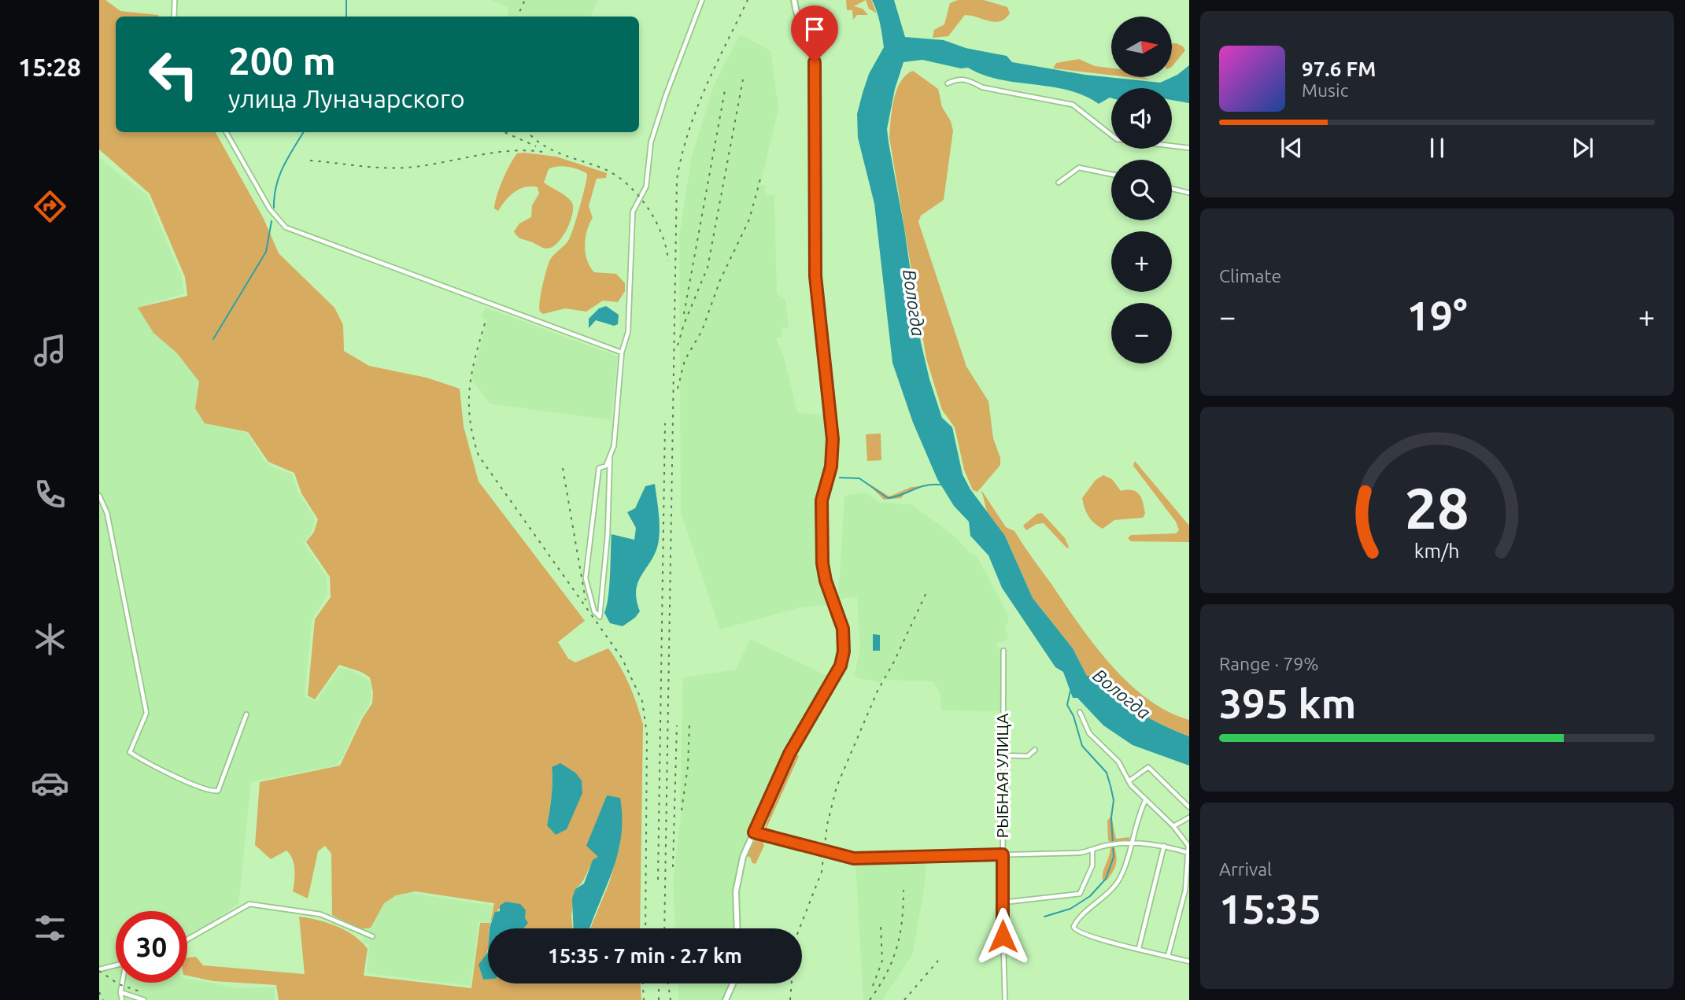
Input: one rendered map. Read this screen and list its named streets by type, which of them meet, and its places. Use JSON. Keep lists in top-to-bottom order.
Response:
{
  "streets": {
    "street": ["РЫБНАЯ УЛИЦА"]
  },
  "water": ["Вологда"],
  "north": "right",
  "page": {
    "tabs": "15:28",
    "map_buttons": ["+", "−"],
    "turn": ["200 m", "улица Луначарского"],
    "song": ["97.6 FM", "Music"],
    "tile": [
      "Climate",
      ["Range · 79%", "395 km"],
      ["Arrival", "15:35"]
    ],
    "heat": ["−", "19°", "+"],
    "limit": "30",
    "trip": "15:35 · 7 min · 2.7 km",
    "gauge": ["28", "km/h"]
  }
}
